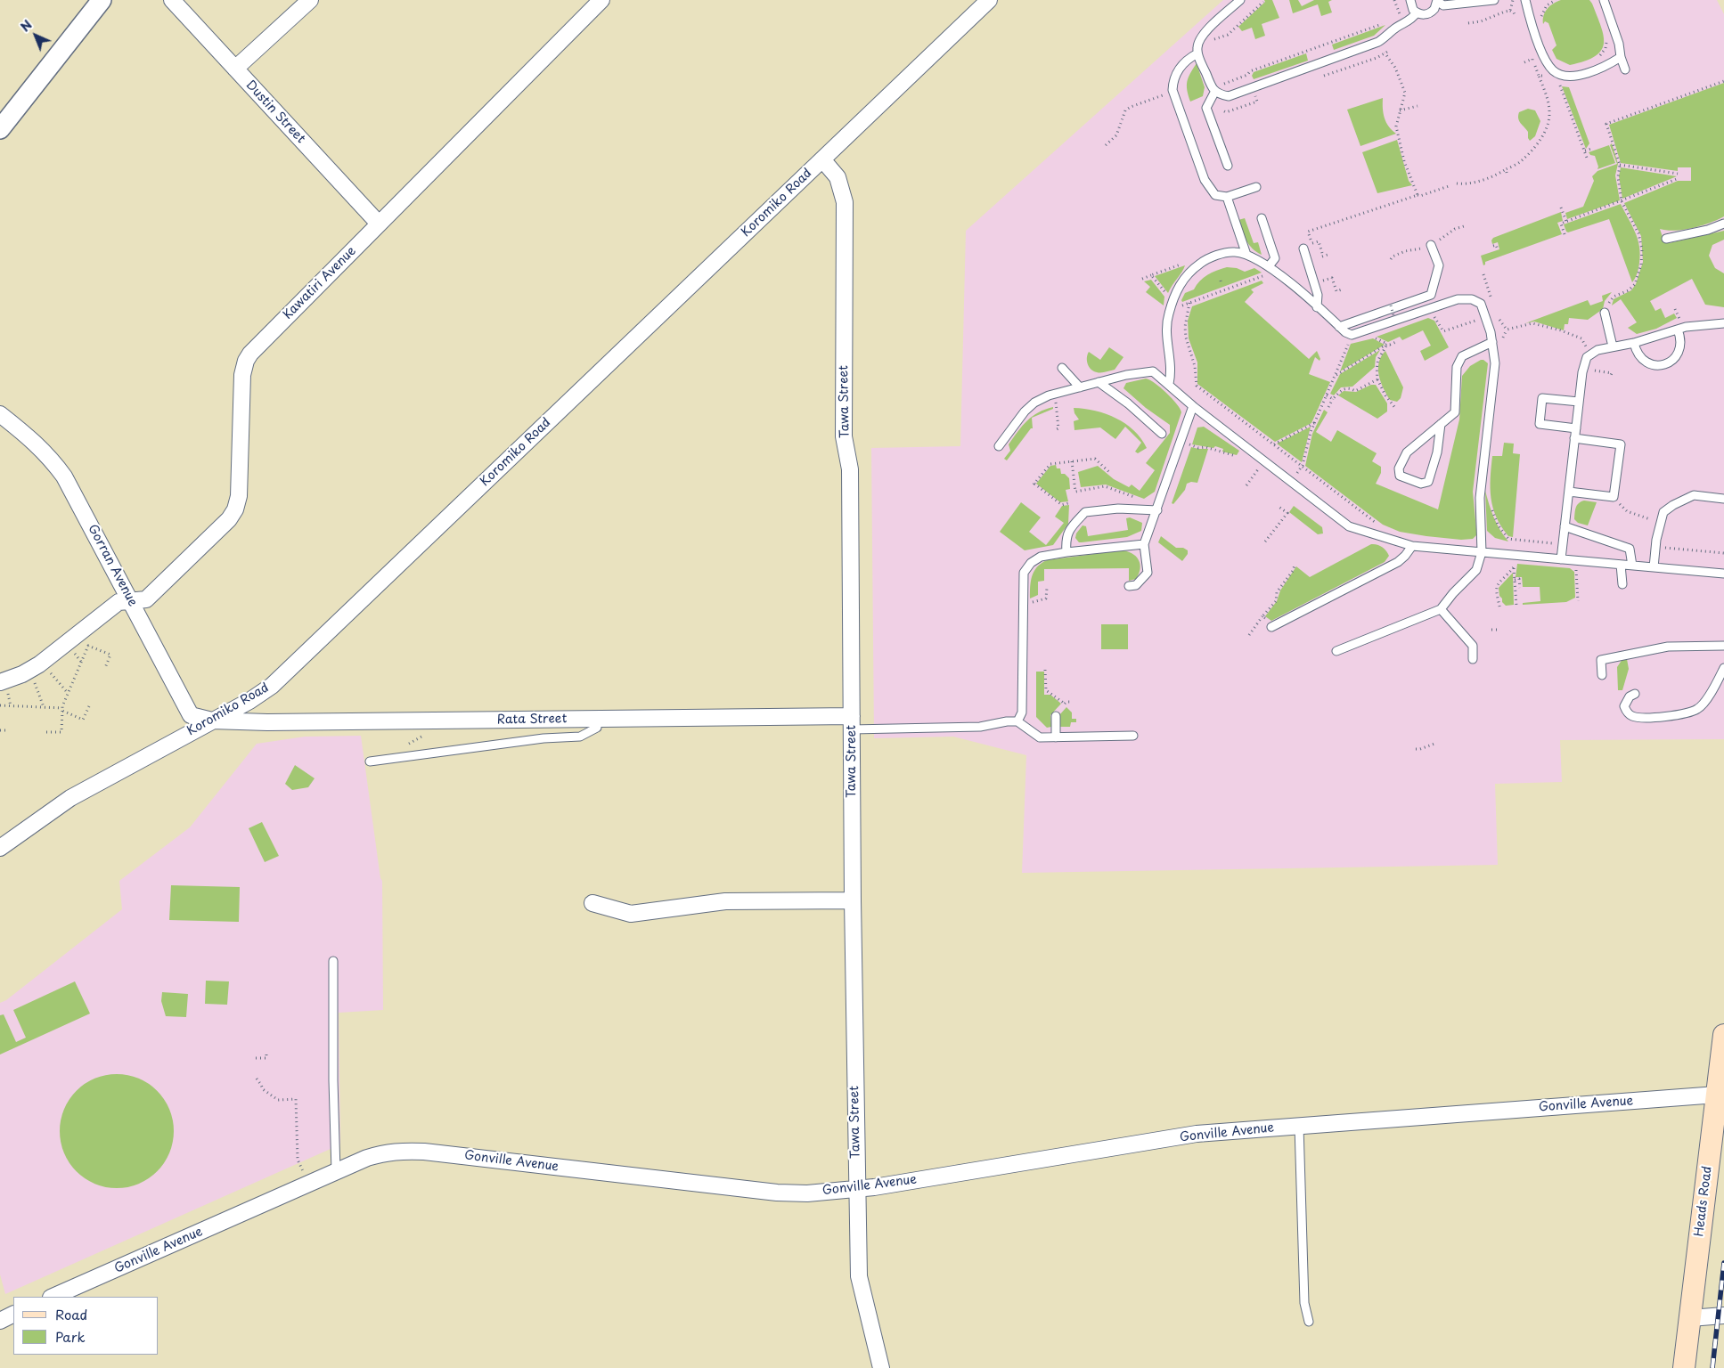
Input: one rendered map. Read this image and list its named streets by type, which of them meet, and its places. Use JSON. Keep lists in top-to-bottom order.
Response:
{
  "streets": {
    "main road": ["Heads Road"],
    "street": [
      "Dustin Street",
      "Koromiko Road",
      "Kawatiri Avenue",
      "Tawa Street",
      "Gorran Avenue",
      "Rata Street",
      "Gonville Avenue"
    ]
  },
  "crossings": [
    ["Dustin Street", "Kawatiri Avenue"],
    ["Koromiko Road", "Tawa Street"],
    ["Koromiko Road", "Gorran Avenue"],
    ["Koromiko Road", "Rata Street"],
    ["Kawatiri Avenue", "Gorran Avenue"],
    ["Tawa Street", "Rata Street"],
    ["Tawa Street", "Gonville Avenue"],
    ["Gorran Avenue", "Rata Street"],
    ["Gonville Avenue", "Heads Road"]
  ],
  "legend": ["Road", "Park"],
  "north": "top left"
}
